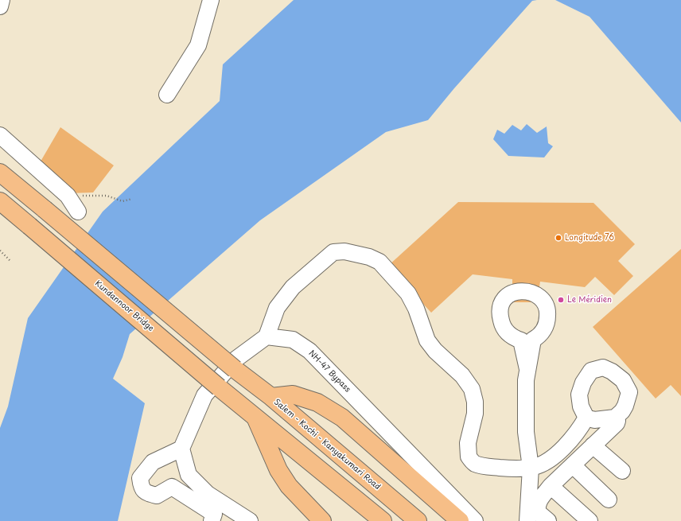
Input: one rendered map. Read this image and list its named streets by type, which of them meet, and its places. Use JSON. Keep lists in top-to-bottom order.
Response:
{
  "streets": {
    "highway": ["Kundannoor Bridge", "Salem - Kochi - Kanyakumari Road"],
    "street": ["NH-47 Bypass"]
  },
  "places": ["Longitude 76", "Le Méridien"]
}
